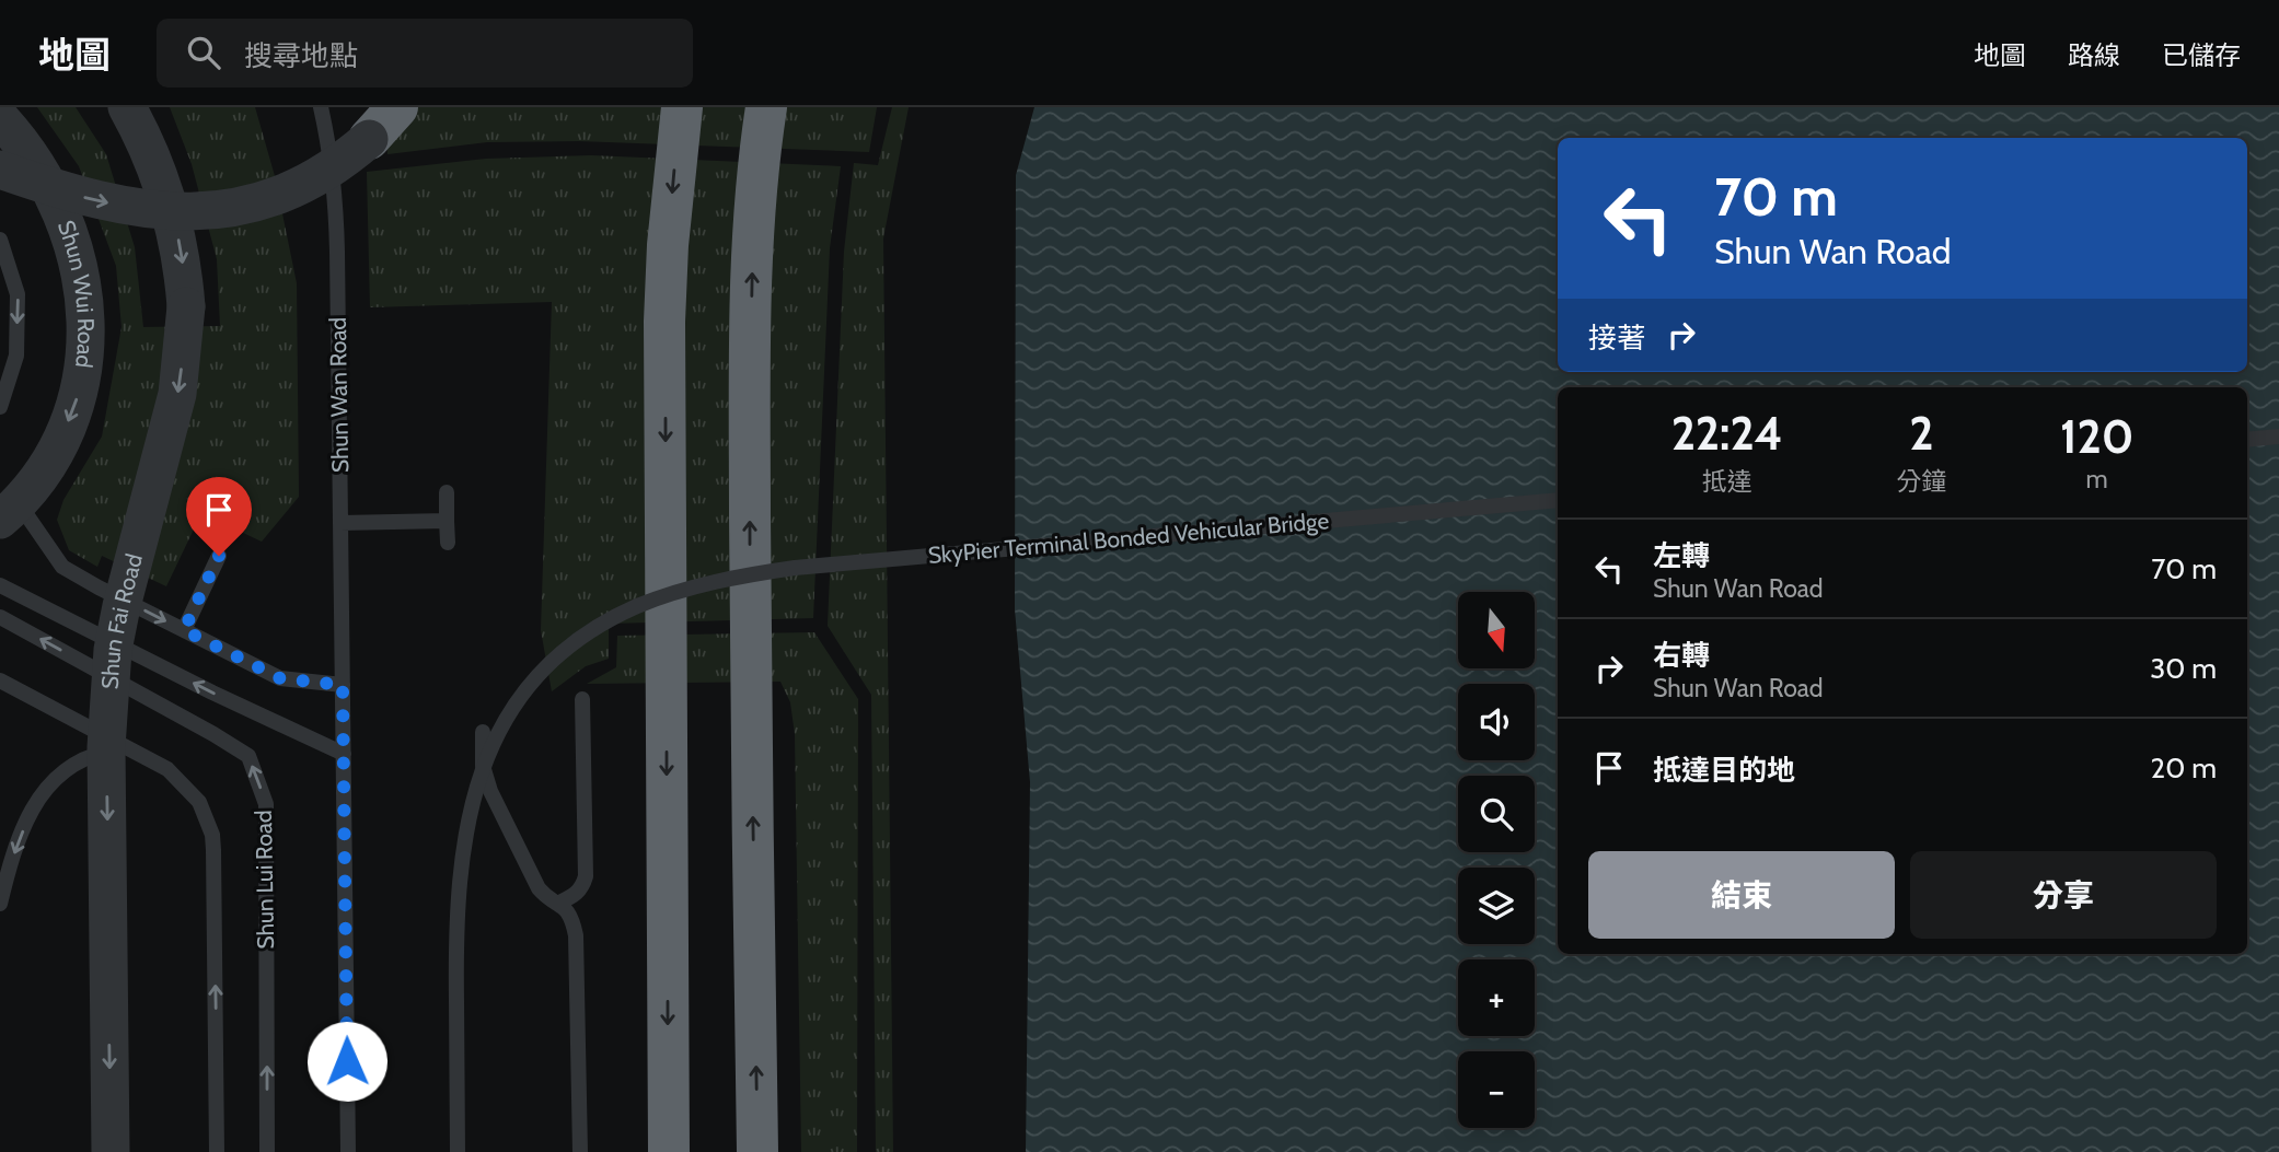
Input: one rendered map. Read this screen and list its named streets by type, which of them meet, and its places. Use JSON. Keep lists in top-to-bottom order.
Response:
{
  "streets": {
    "street": ["Shun Wui Road", "Shun Fai Road"],
    "lane": ["Shun Wan Road", "SkyPier Terminal Bonded Vehicular Bridge", "Shun Lui Road"]
  },
  "one_way": ["Shun Fai Road"],
  "north": "bottom",
  "page": {
    "header": "地圖",
    "search": "搜尋地點",
    "nav": ["地圖", "路線", "已儲存"],
    "turn": ["70 m", "Shun Wan Road"],
    "then": "接著",
    "eta": [
      "22:24",
      "抵達",
      "2",
      "分鐘",
      "120",
      "m"
    ],
    "list": [
      {
        "name": "左轉",
        "note": "Shun Wan Road",
        "value": "70 m"
      },
      {
        "name": "右轉",
        "note": "Shun Wan Road",
        "value": "30 m"
      },
      {
        "name": "抵達目的地",
        "value": "20 m"
      }
    ],
    "map_buttons": ["+", "−"],
    "buttons": ["結束", "分享"]
  }
}
